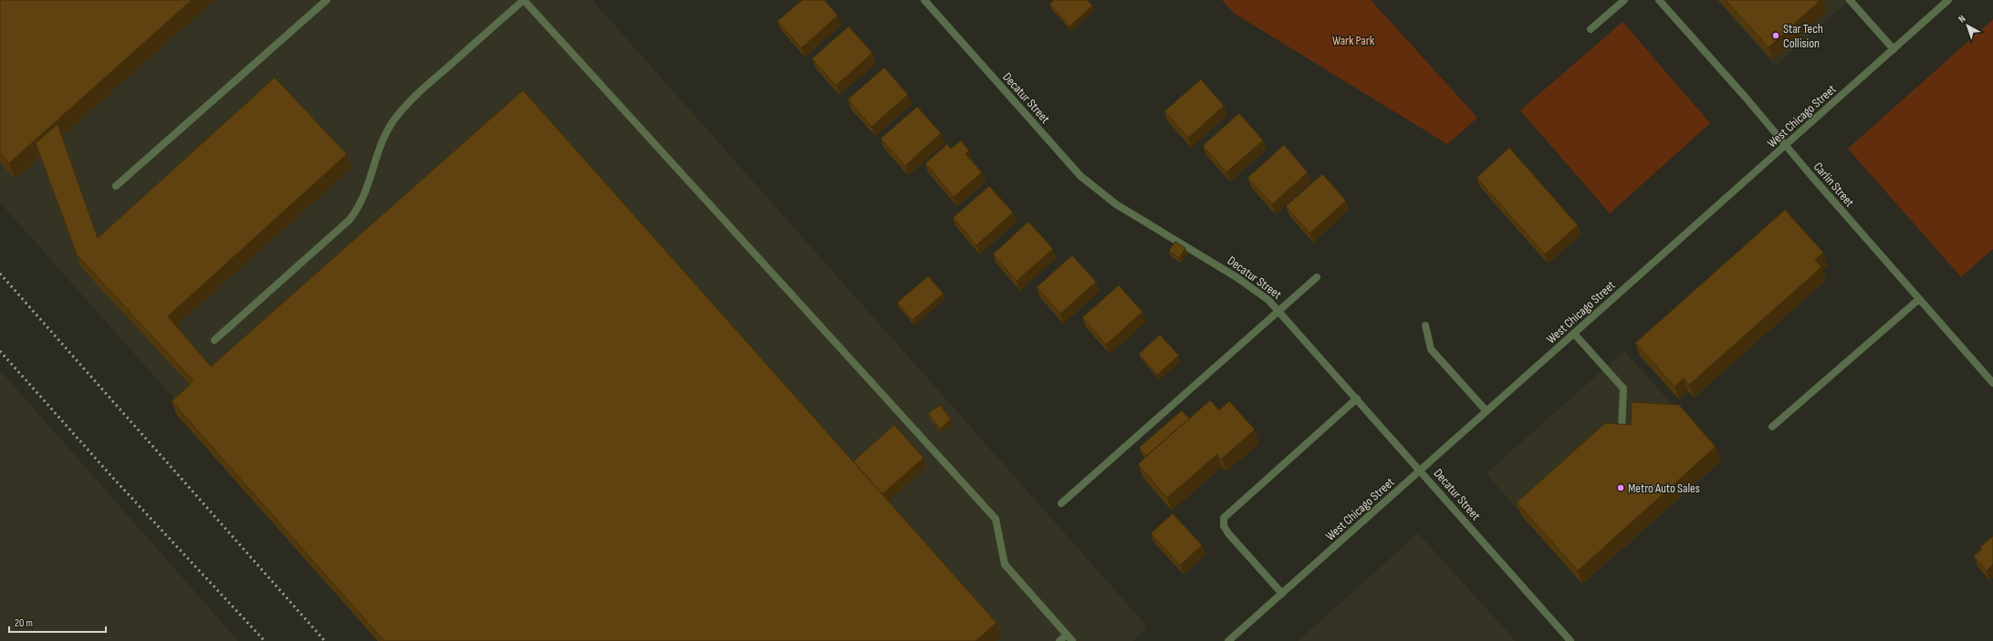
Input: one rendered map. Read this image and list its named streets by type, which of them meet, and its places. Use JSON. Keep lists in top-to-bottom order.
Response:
{
  "streets": {
    "street": ["Decatur Street", "West Chicago Street", "Carlin Street"]
  },
  "crossings": [
    ["Decatur Street", "West Chicago Street"],
    ["West Chicago Street", "Carlin Street"]
  ],
  "parks": ["Wark Park"],
  "places": ["Star Tech Collision", "Metro Auto Sales"],
  "scale_bar": "20 m",
  "north": "top left"
}
